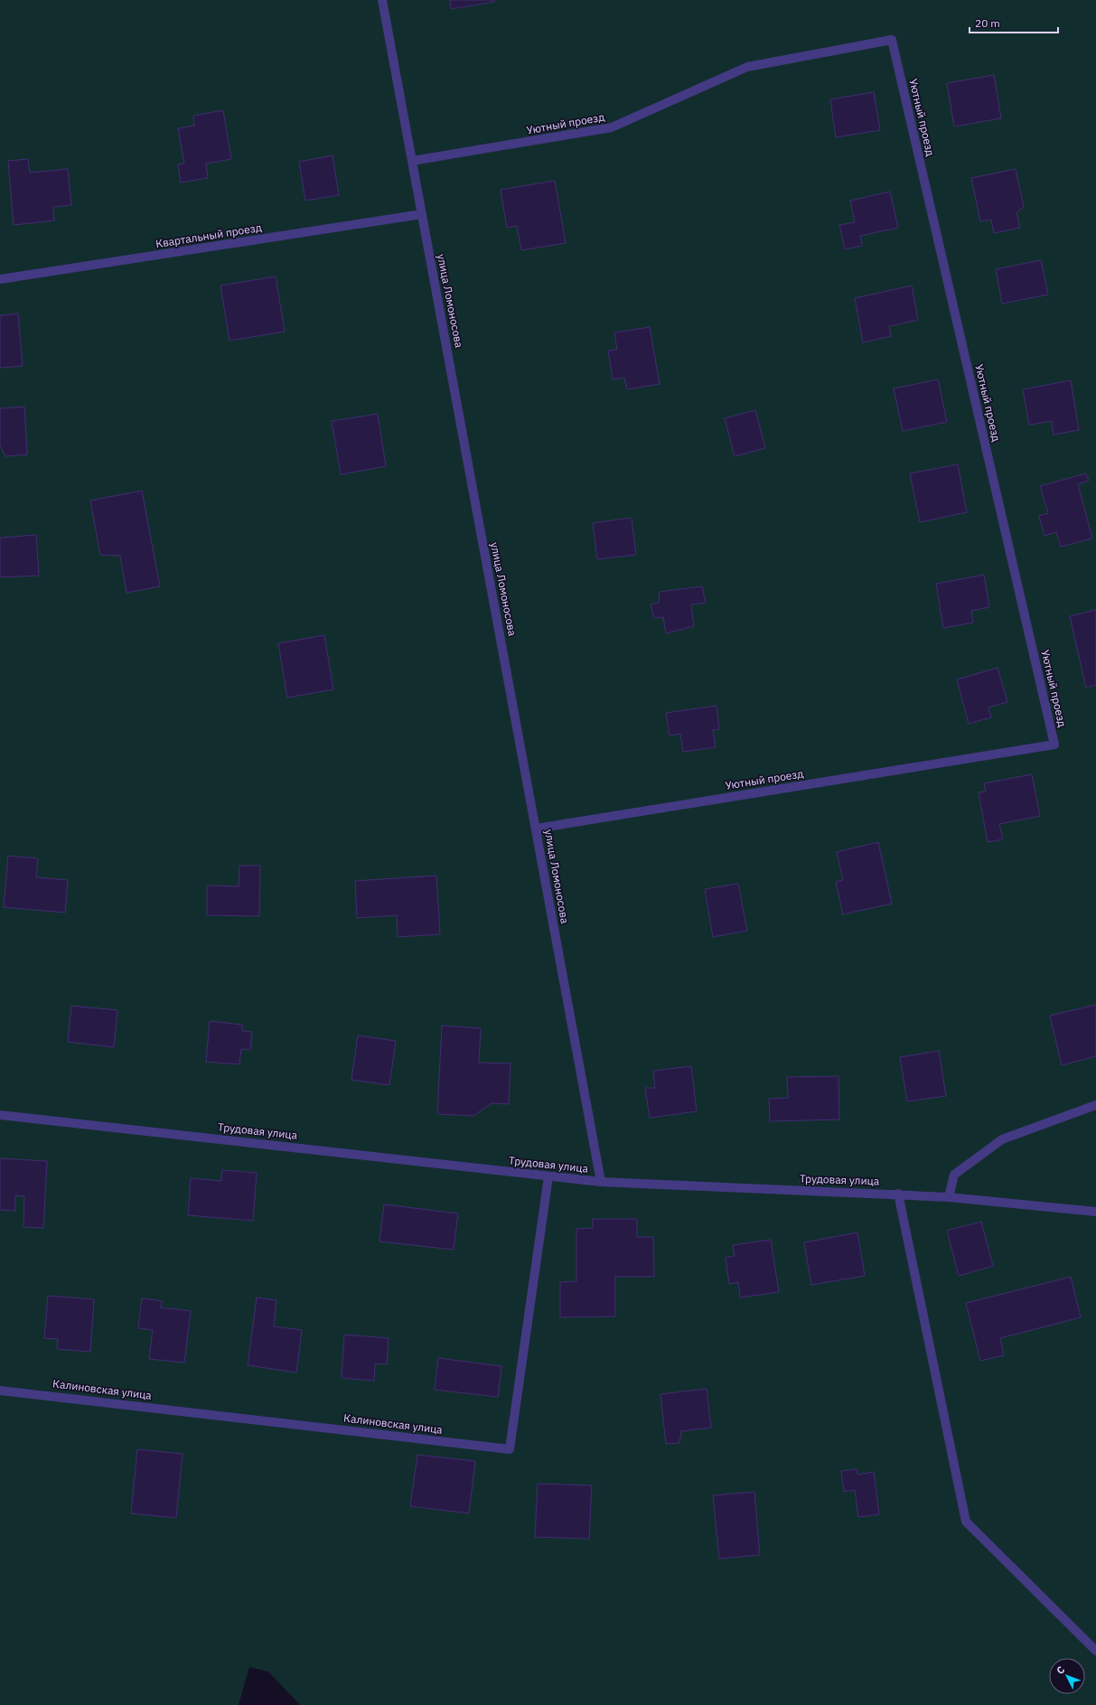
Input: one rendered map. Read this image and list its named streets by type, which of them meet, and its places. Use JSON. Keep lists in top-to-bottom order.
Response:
{
  "streets": {
    "street": [
      "Уютный проезд",
      "Квартальный проезд",
      "улица Ломоносова",
      "Трудовая улица",
      "Калиновская улица"
    ]
  },
  "crossings": [
    ["Уютный проезд", "улица Ломоносова"],
    ["Квартальный проезд", "улица Ломоносова"],
    ["улица Ломоносова", "Трудовая улица"],
    ["Трудовая улица", "Калиновская улица"]
  ],
  "scale_bar": "20 m",
  "north": "top left"
}
